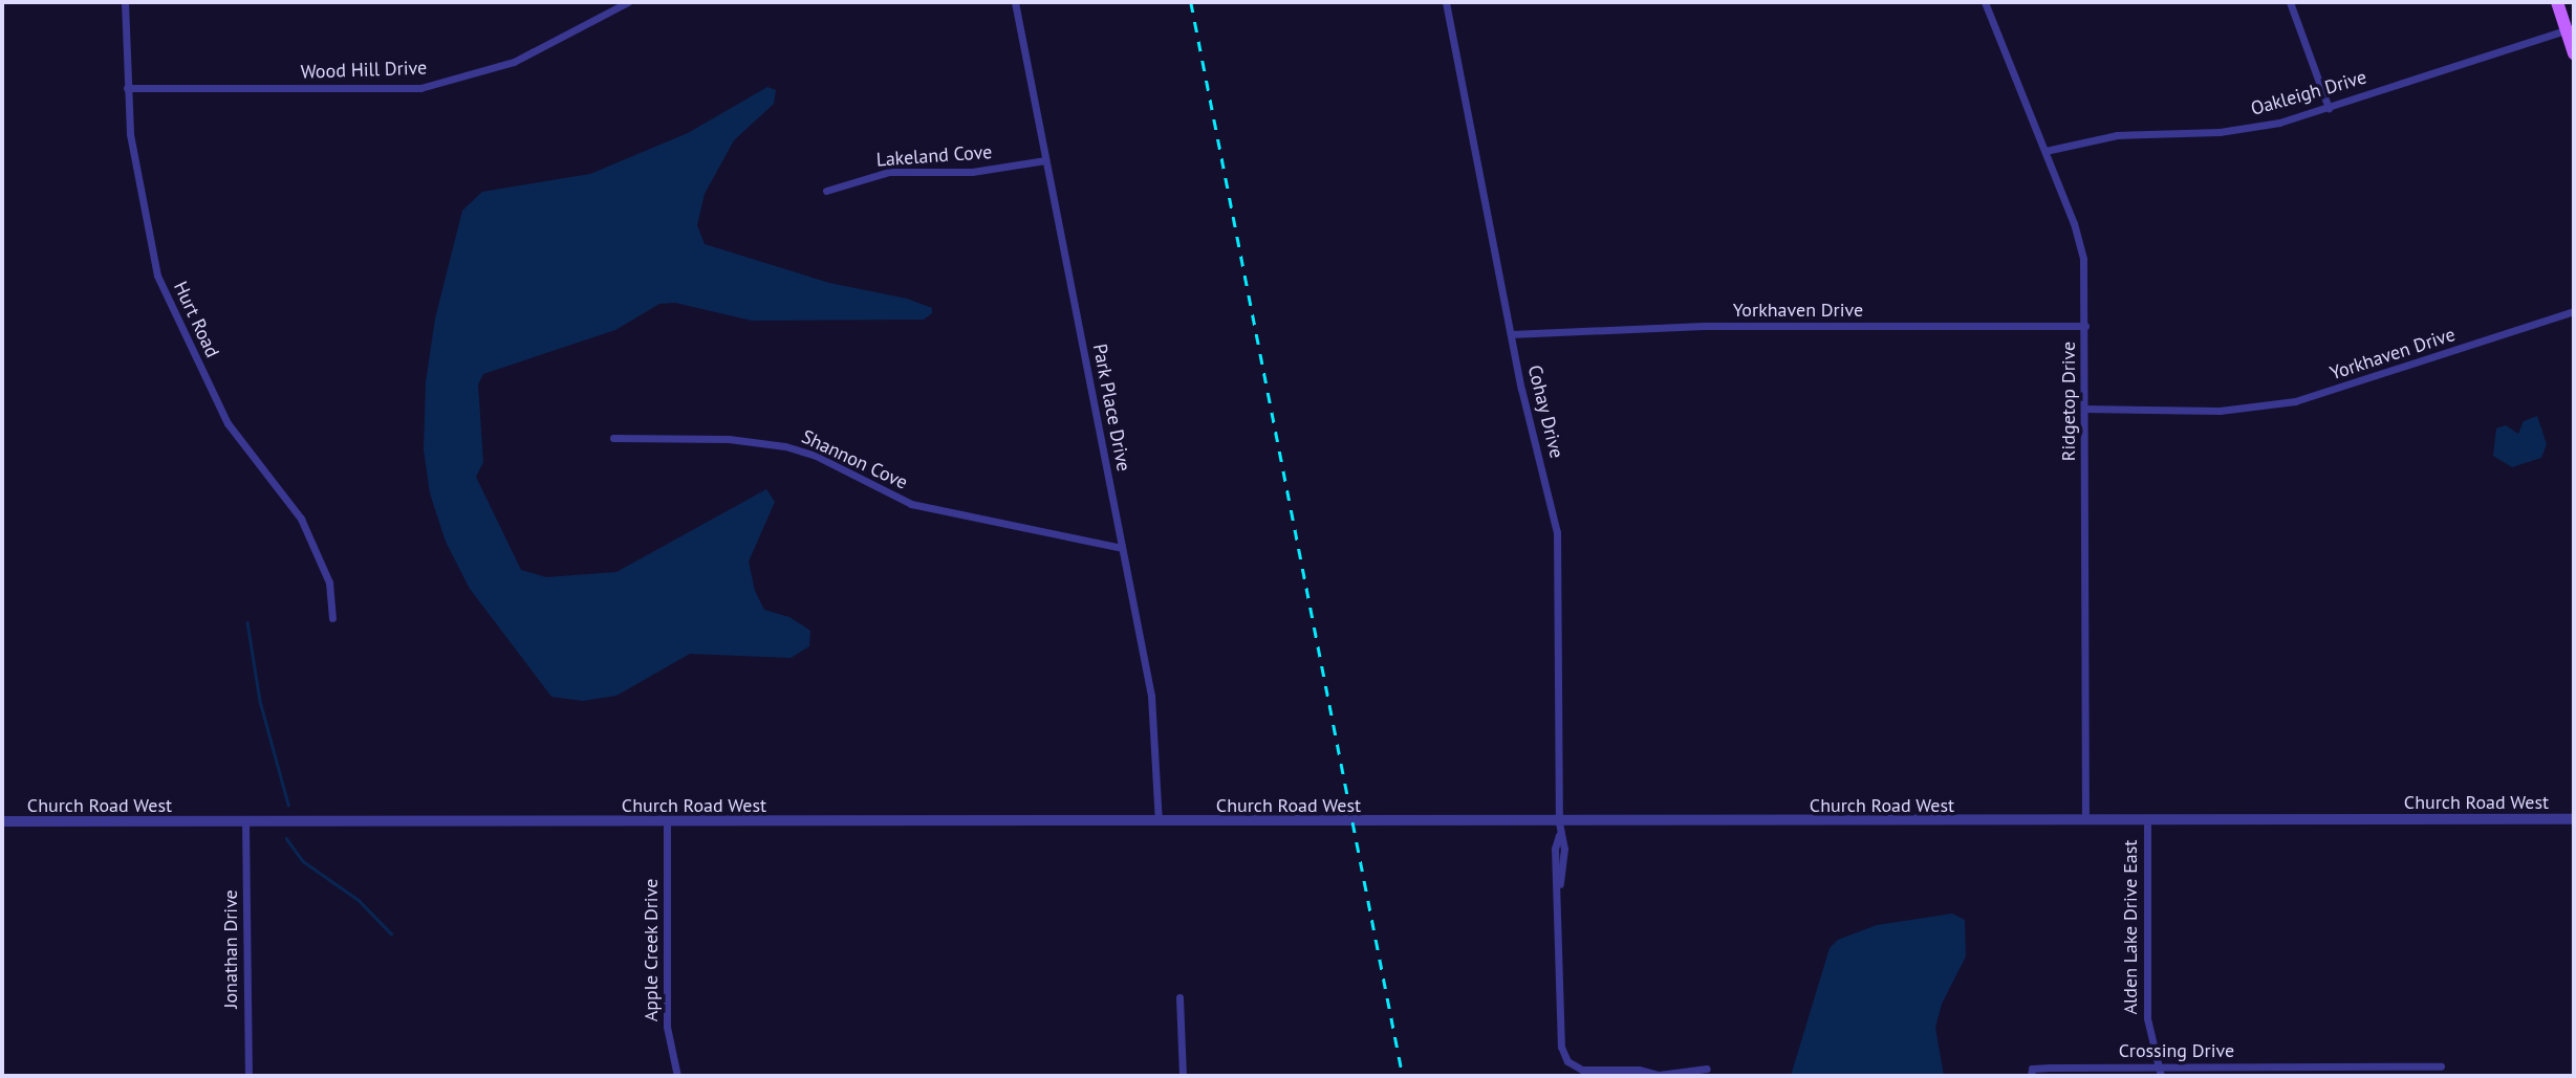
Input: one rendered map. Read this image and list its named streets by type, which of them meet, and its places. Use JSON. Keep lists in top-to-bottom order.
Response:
{
  "streets": {
    "street": [
      "Wood Hill Drive",
      "Oakleigh Drive",
      "Lakeland Cove",
      "Yorkhaven Drive",
      "Hurt Road",
      "Ridgetop Drive",
      "Park Place Drive",
      "Cohay Drive",
      "Shannon Cove",
      "Church Road West",
      "Alden Lake Drive East",
      "Jonathan Drive",
      "Apple Creek Drive",
      "Crossing Drive"
    ]
  },
  "crossings": [
    ["Wood Hill Drive", "Hurt Road"],
    ["Oakleigh Drive", "Ridgetop Drive"],
    ["Lakeland Cove", "Park Place Drive"],
    ["Yorkhaven Drive", "Ridgetop Drive"],
    ["Yorkhaven Drive", "Cohay Drive"],
    ["Ridgetop Drive", "Church Road West"],
    ["Park Place Drive", "Shannon Cove"],
    ["Park Place Drive", "Church Road West"],
    ["Cohay Drive", "Church Road West"],
    ["Church Road West", "Alden Lake Drive East"],
    ["Church Road West", "Jonathan Drive"],
    ["Church Road West", "Apple Creek Drive"],
    ["Alden Lake Drive East", "Crossing Drive"]
  ]
}
